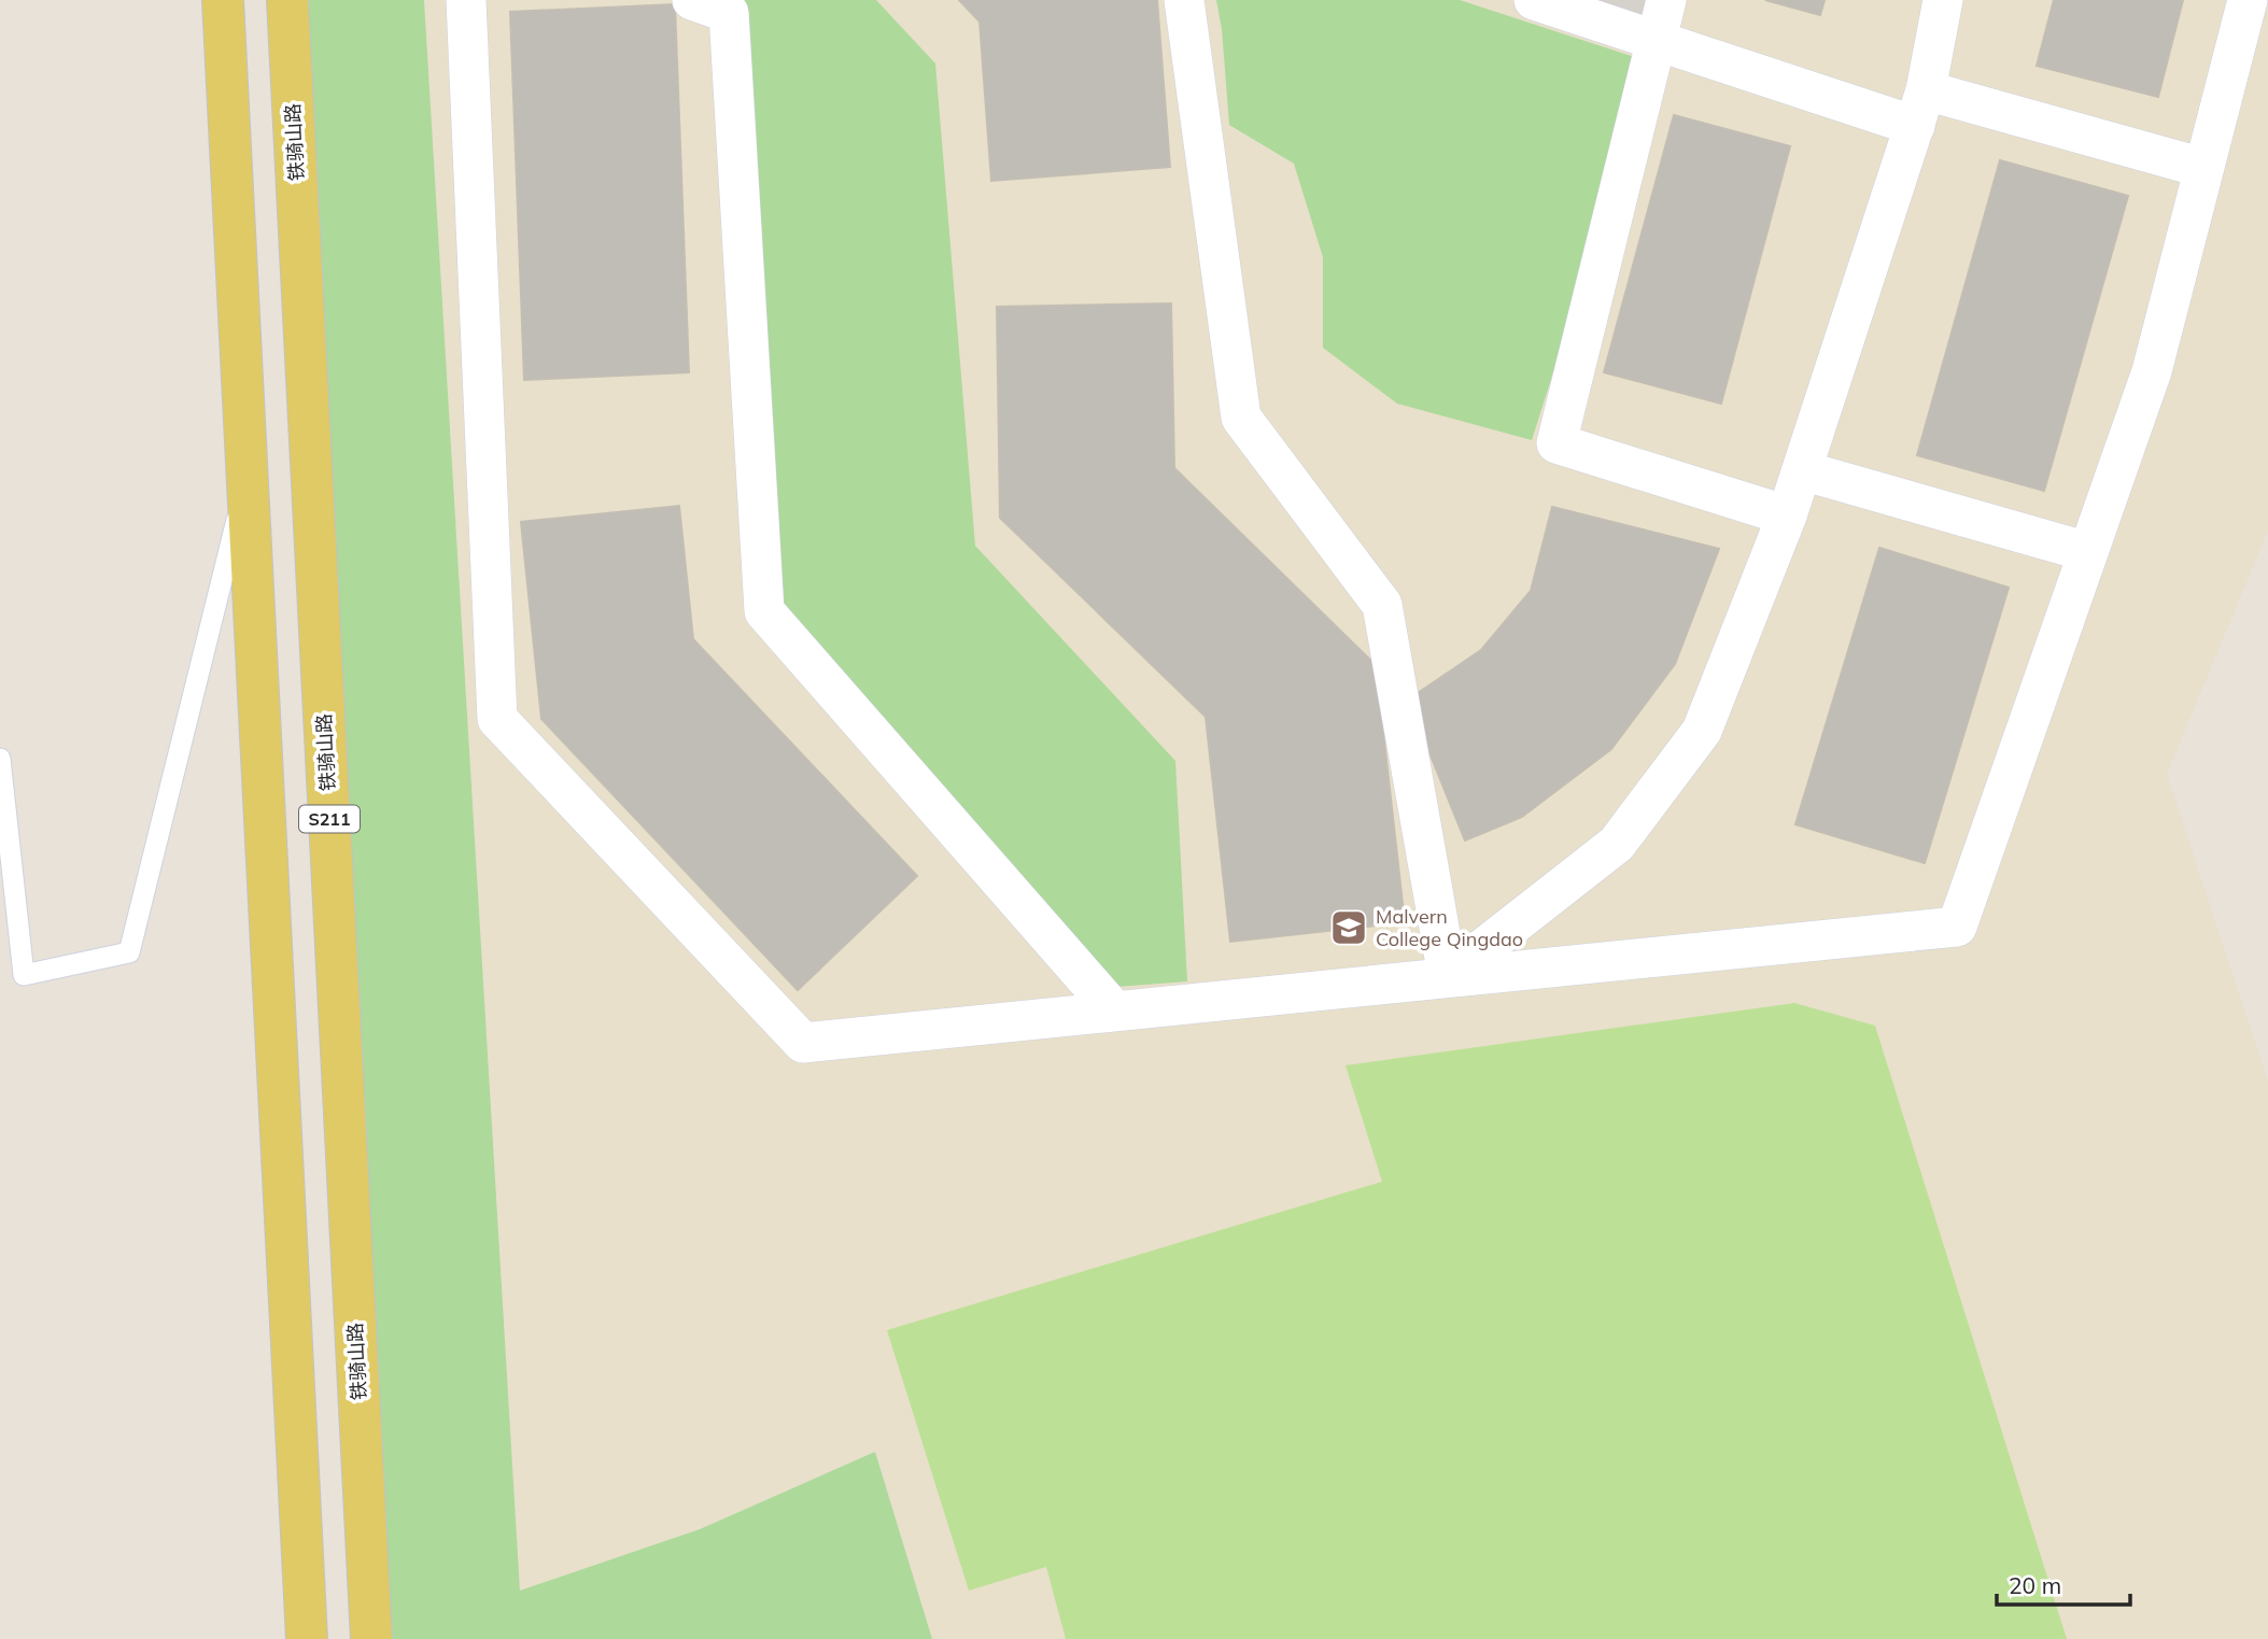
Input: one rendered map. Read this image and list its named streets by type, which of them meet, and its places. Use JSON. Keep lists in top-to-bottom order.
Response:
{
  "streets": {
    "main road": ["铁骑山路", "S211"]
  },
  "places": {
    "school or university": ["Malvern College Qingdao"]
  },
  "scale_bar": "20 m"
}
